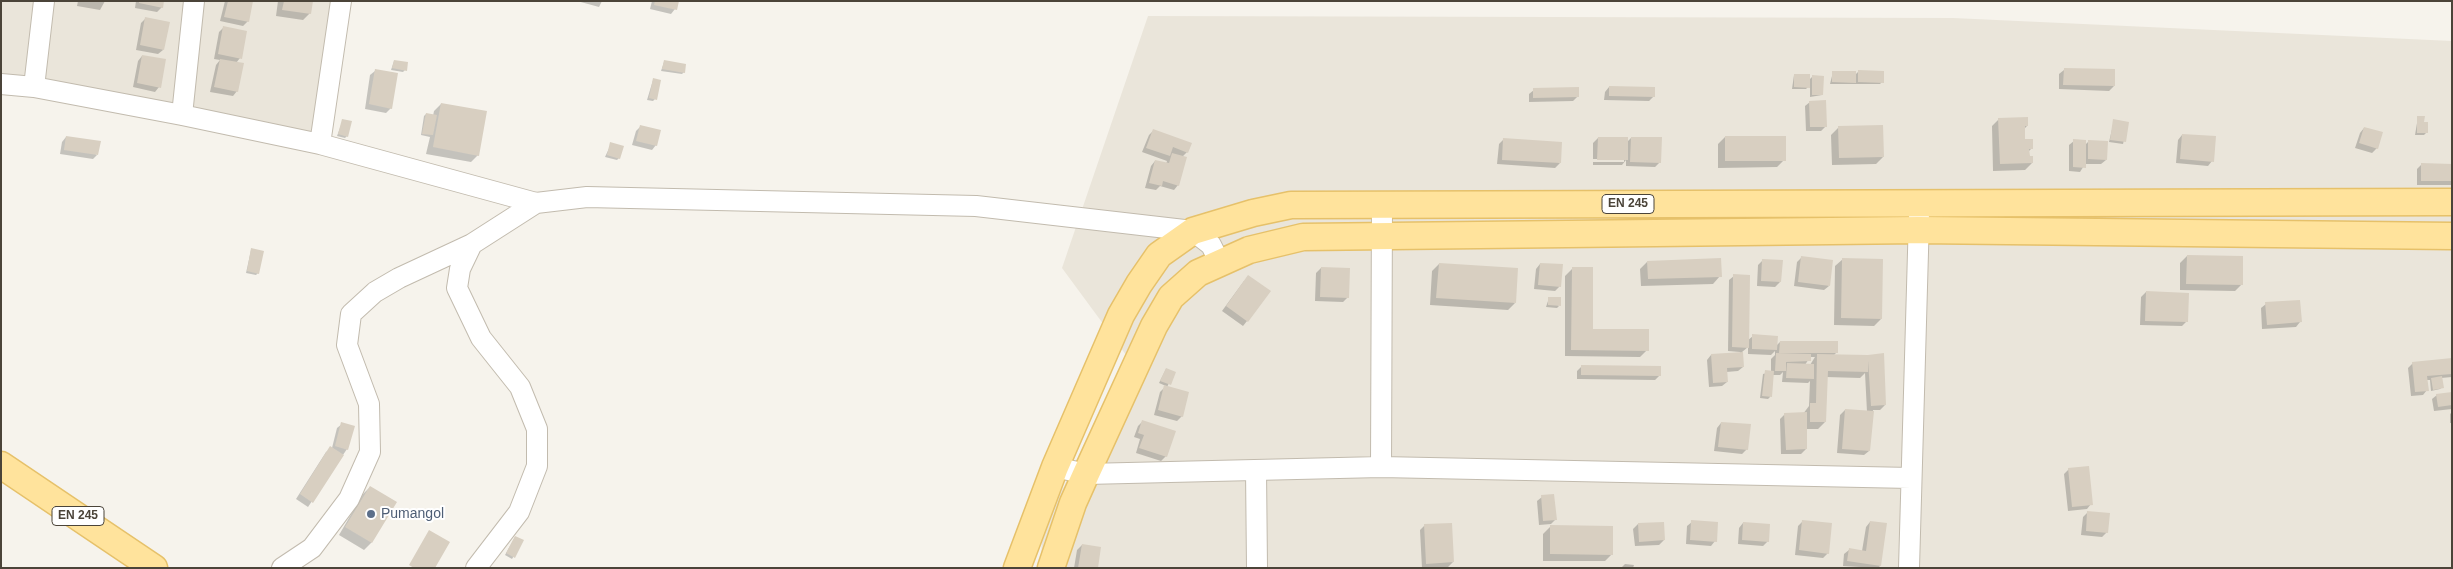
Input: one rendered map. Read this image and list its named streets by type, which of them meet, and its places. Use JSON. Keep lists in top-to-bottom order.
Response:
{
  "streets": {
    "main road": ["EN 245"]
  },
  "places": ["Pumangol"]
}
